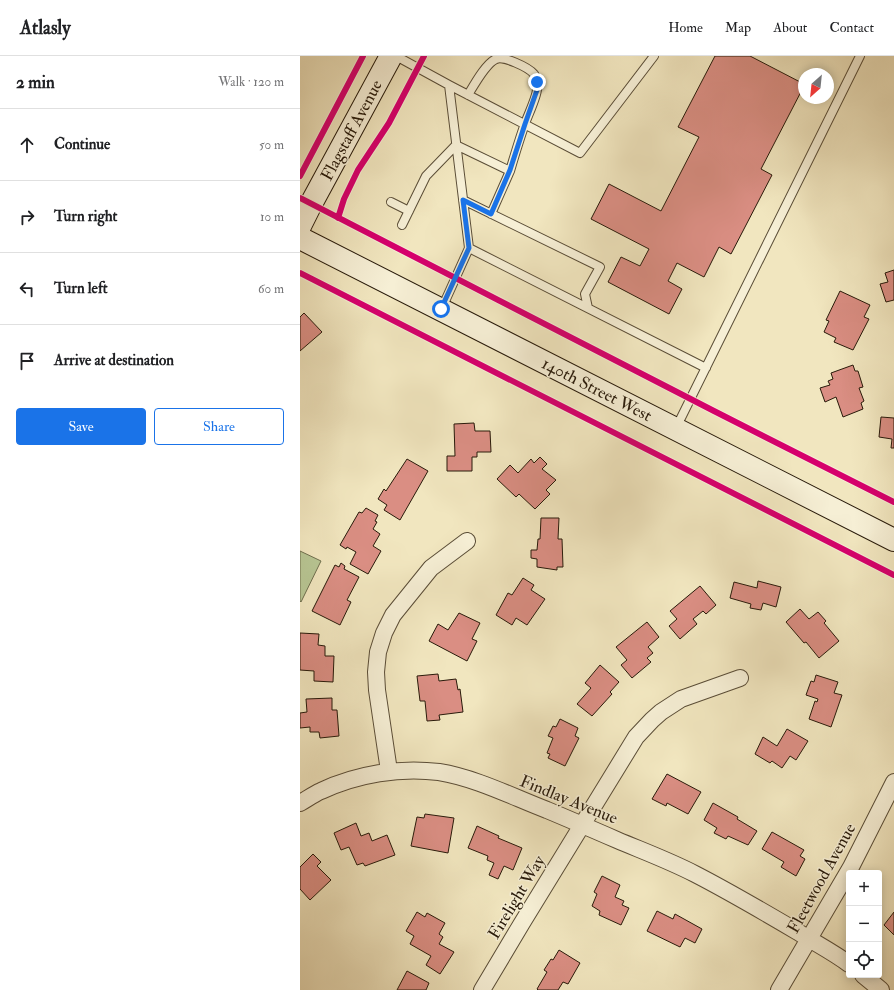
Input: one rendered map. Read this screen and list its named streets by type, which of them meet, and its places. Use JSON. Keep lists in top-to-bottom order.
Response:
{
  "streets": {
    "street": [
      "Flagstaff Avenue",
      "140th Street West",
      "Findlay Avenue",
      "Fleetwood Avenue",
      "Firelight Way"
    ]
  },
  "crossings": [
    ["Findlay Avenue", "Fleetwood Avenue"],
    ["Findlay Avenue", "Firelight Way"]
  ],
  "north": "bottom left",
  "page": {
    "header": "Atlasly",
    "nav": [
      "Home",
      "Map",
      "About",
      "Contact"
    ],
    "heading": ["2 min", "Walk · 120 m"],
    "list": [
      ["Continue", "50 m"],
      ["Turn right", "10 m"],
      ["Turn left", "60 m"],
      "Arrive at destination"
    ],
    "buttons": ["Save", "Share"],
    "map_buttons": ["+", "−"]
  }
}
